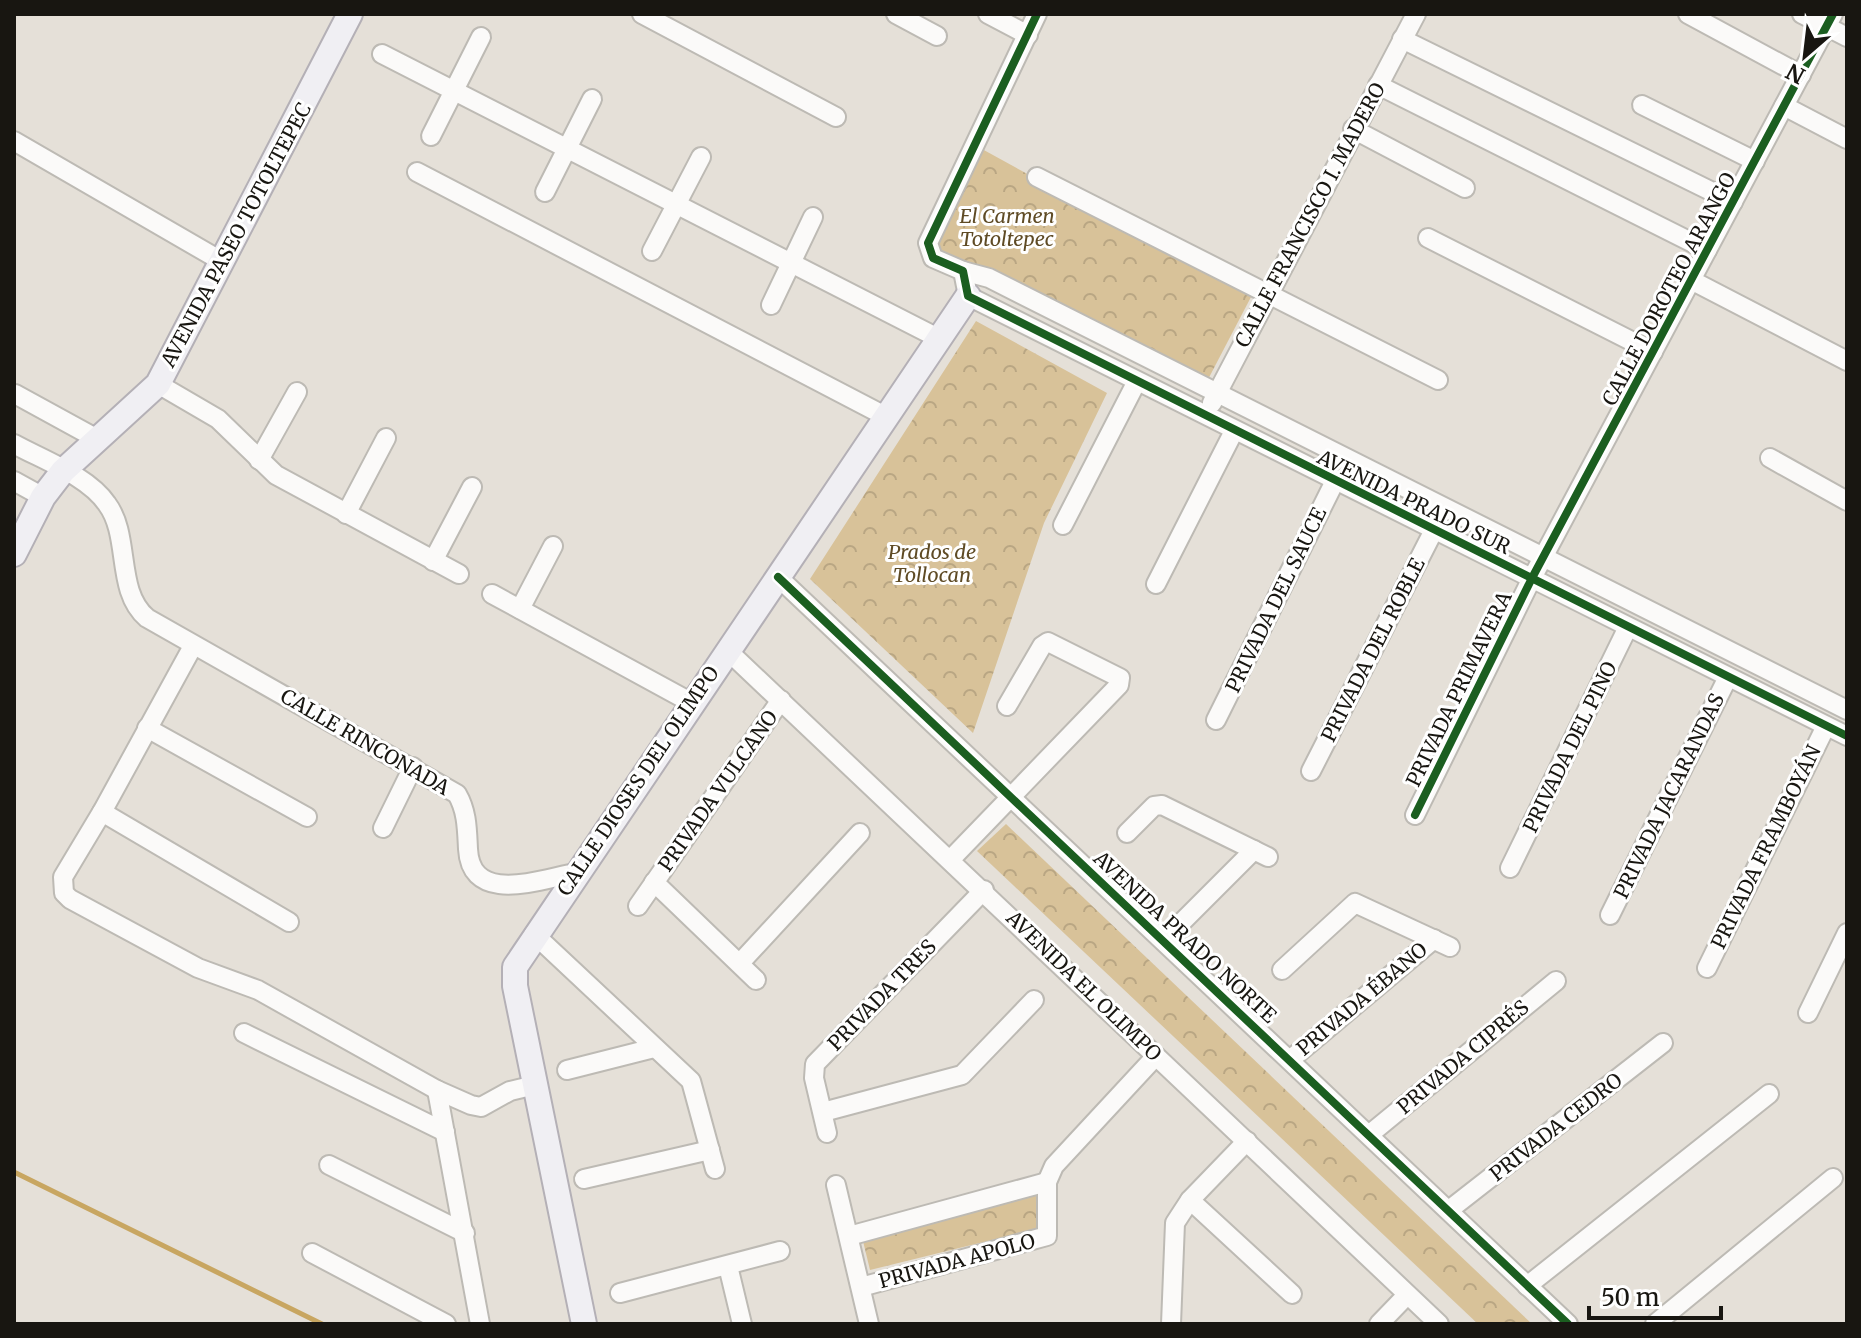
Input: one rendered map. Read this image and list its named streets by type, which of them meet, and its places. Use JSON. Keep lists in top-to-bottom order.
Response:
{
  "streets": {
    "main road": ["AVENIDA PASEO TOTOLTEPEC", "CALLE DIOSES DEL OLIMPO"],
    "street": [
      "CALLE FRANCISCO I. MADERO",
      "CALLE DOROTEO ARANGO",
      "AVENIDA PRADO SUR",
      "PRIVADA DEL SAUCE",
      "PRIVADA DEL ROBLE",
      "PRIVADA PRIMAVERA",
      "CALLE RINCONADA",
      "PRIVADA DEL PINO",
      "PRIVADA VULCANO",
      "PRIVADA JACARANDAS",
      "PRIVADA FRAMBOYÁN",
      "AVENIDA PRADO NORTE",
      "AVENIDA EL OLIMPO",
      "PRIVADA TRES",
      "PRIVADA ÉBANO",
      "PRIVADA CIPRÉS",
      "PRIVADA CEDRO",
      "PRIVADA APOLO"
    ]
  },
  "crossings": [
    ["CALLE FRANCISCO I. MADERO", "AVENIDA PRADO SUR"],
    ["AVENIDA PASEO TOTOLTEPEC", "CALLE RINCONADA"],
    ["CALLE DOROTEO ARANGO", "AVENIDA PRADO SUR"],
    ["CALLE DOROTEO ARANGO", "PRIVADA PRIMAVERA"],
    ["AVENIDA PRADO SUR", "PRIVADA DEL SAUCE"],
    ["AVENIDA PRADO SUR", "PRIVADA DEL ROBLE"],
    ["AVENIDA PRADO SUR", "PRIVADA PRIMAVERA"],
    ["AVENIDA PRADO SUR", "PRIVADA DEL PINO"],
    ["AVENIDA PRADO SUR", "CALLE DIOSES DEL OLIMPO"],
    ["AVENIDA PRADO SUR", "PRIVADA JACARANDAS"],
    ["AVENIDA PRADO SUR", "PRIVADA FRAMBOYÁN"],
    ["CALLE RINCONADA", "CALLE DIOSES DEL OLIMPO"],
    ["CALLE DIOSES DEL OLIMPO", "AVENIDA PRADO NORTE"],
    ["CALLE DIOSES DEL OLIMPO", "AVENIDA EL OLIMPO"],
    ["PRIVADA VULCANO", "AVENIDA EL OLIMPO"],
    ["AVENIDA PRADO NORTE", "PRIVADA ÉBANO"],
    ["AVENIDA PRADO NORTE", "PRIVADA CIPRÉS"],
    ["AVENIDA PRADO NORTE", "PRIVADA CEDRO"],
    ["AVENIDA EL OLIMPO", "PRIVADA TRES"]
  ],
  "parks": ["El Carmen Totoltepec", "Prados de Tollocan"],
  "scale_bar": "50 m",
  "north": "bottom left"
}
